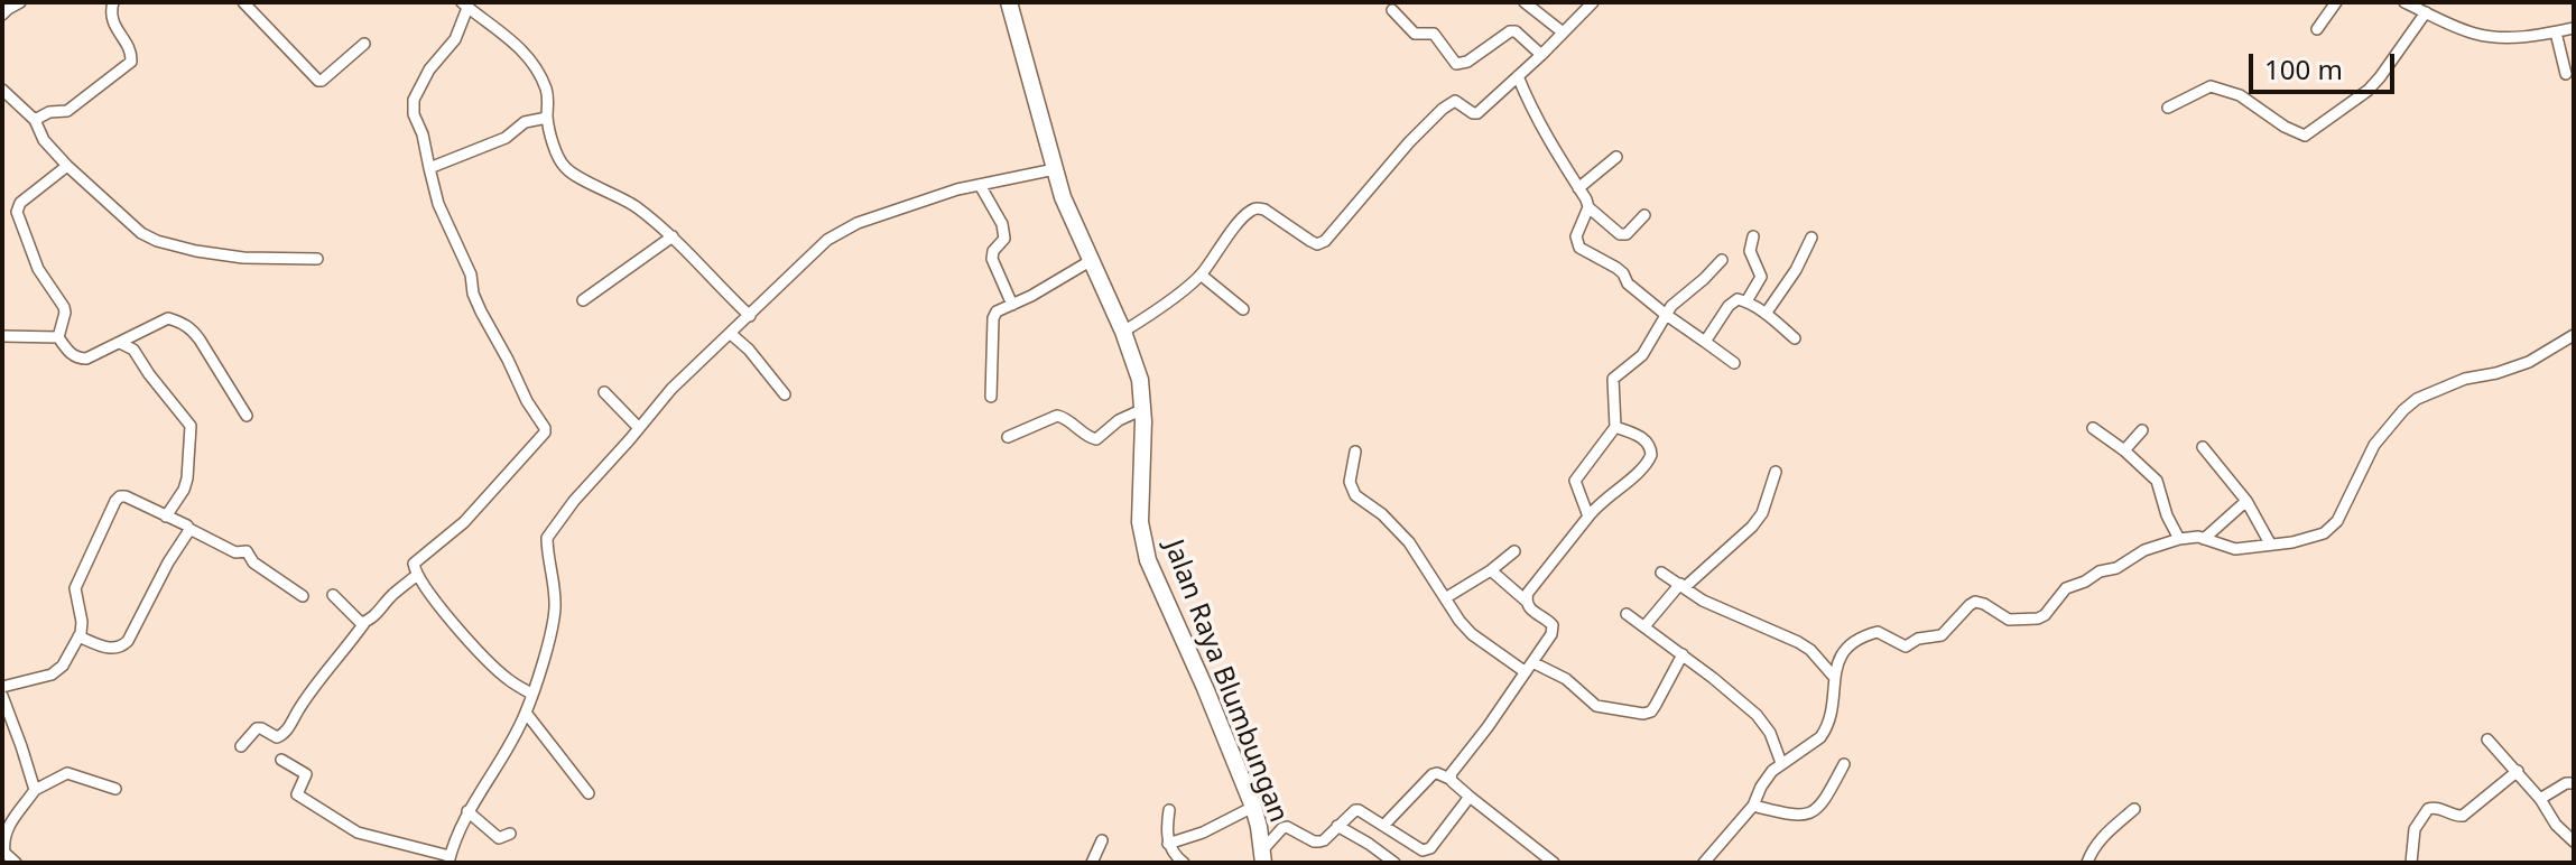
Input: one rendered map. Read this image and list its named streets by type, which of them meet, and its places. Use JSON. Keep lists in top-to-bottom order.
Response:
{
  "streets": {
    "main road": ["Jalan Raya Blumbungan"]
  },
  "scale_bar": "100 m"
}
